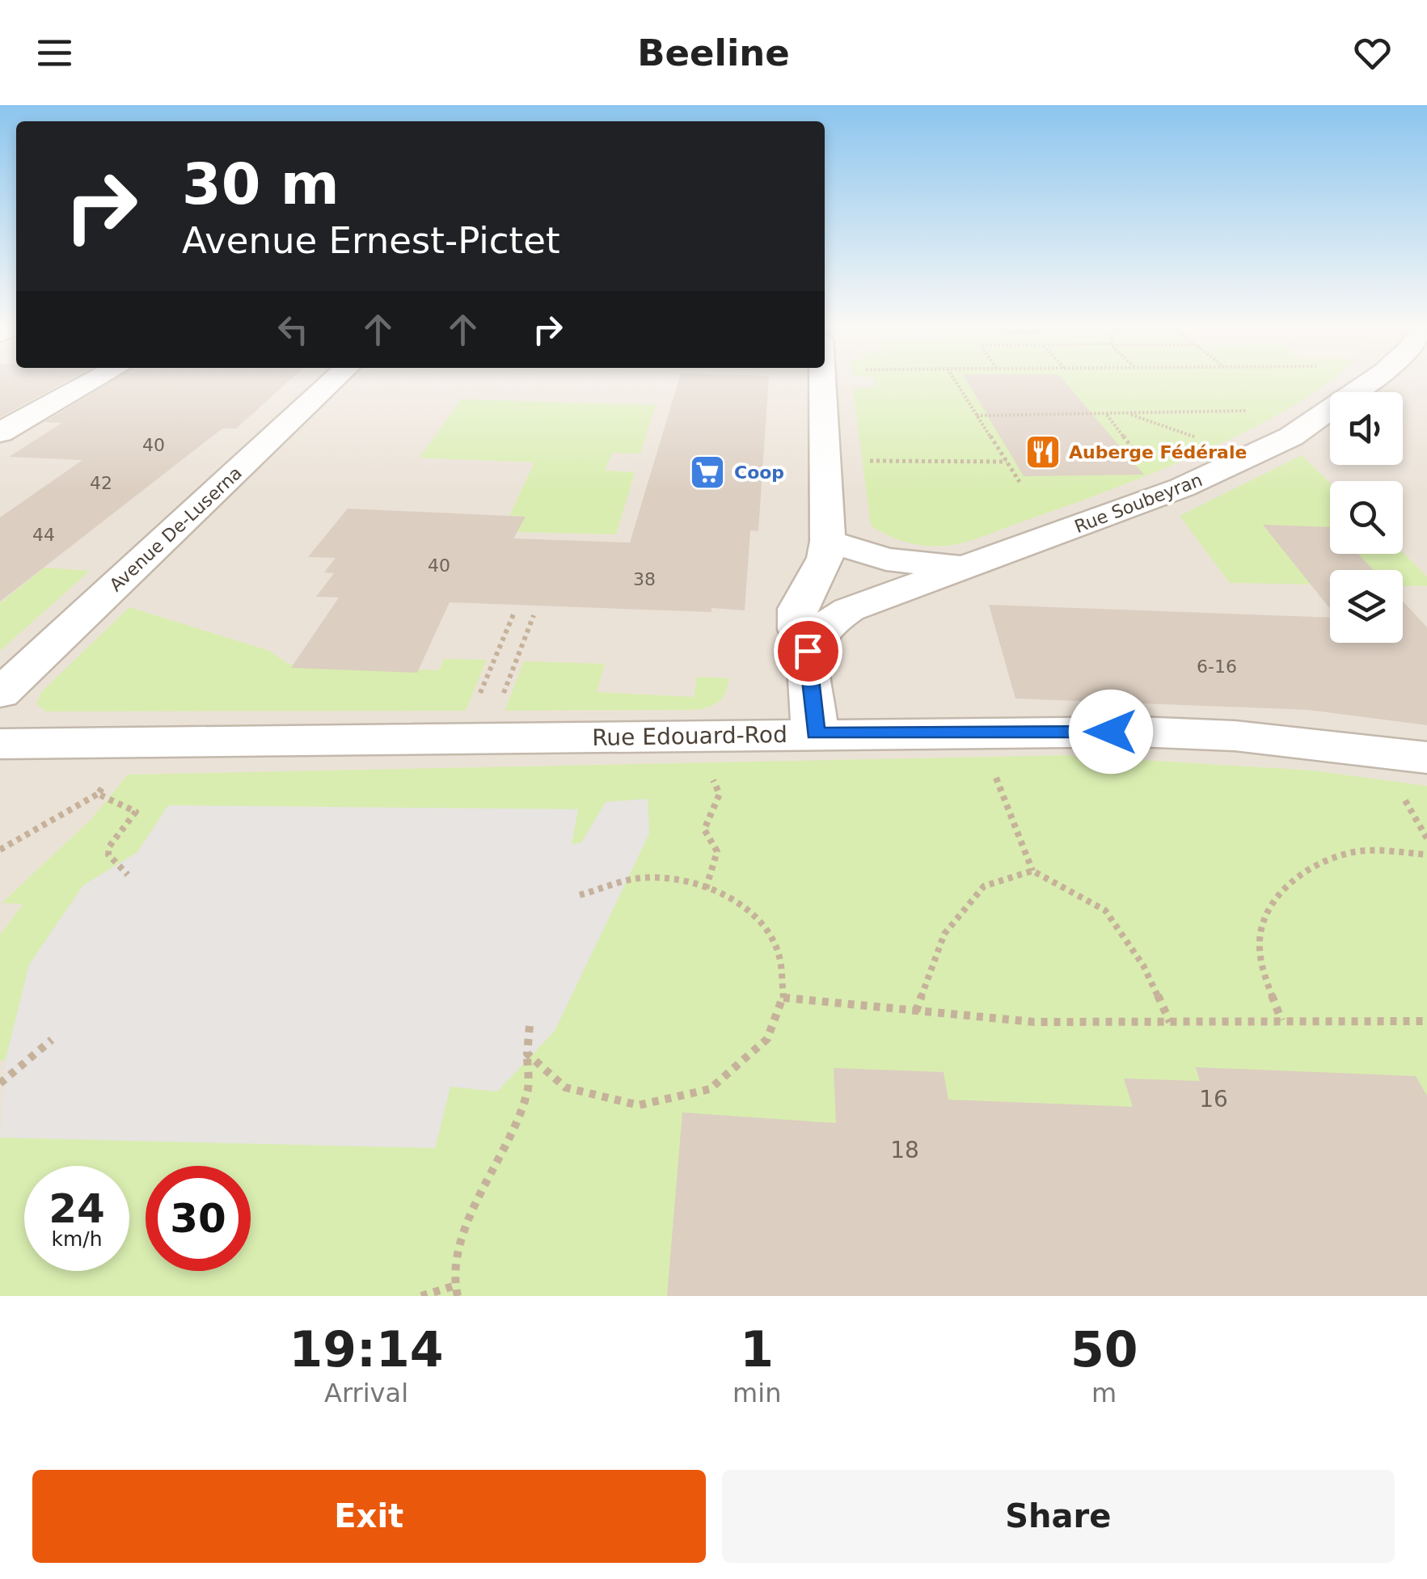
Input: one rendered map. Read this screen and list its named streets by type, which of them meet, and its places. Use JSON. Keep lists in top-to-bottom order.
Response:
{
  "streets": {
    "street": ["Rue Soubeyran", "Avenue De-Luserna", "Rue Edouard-Rod"]
  },
  "places": {
    "restaurant": ["Auberge Fédérale"],
    "supermarket": ["Coop"]
  },
  "house_numbers": [
    "40",
    "42",
    "44",
    "40",
    "38",
    "6-16",
    "16",
    "18"
  ],
  "page": {
    "header": "Beeline",
    "turn": ["30 m", "Avenue Ernest-Pictet"],
    "speed": "24 km/h",
    "limit": "30",
    "eta": [
      "19:14",
      "Arrival",
      "1",
      "min",
      "50",
      "m"
    ],
    "buttons": ["Exit", "Share"]
  }
}
